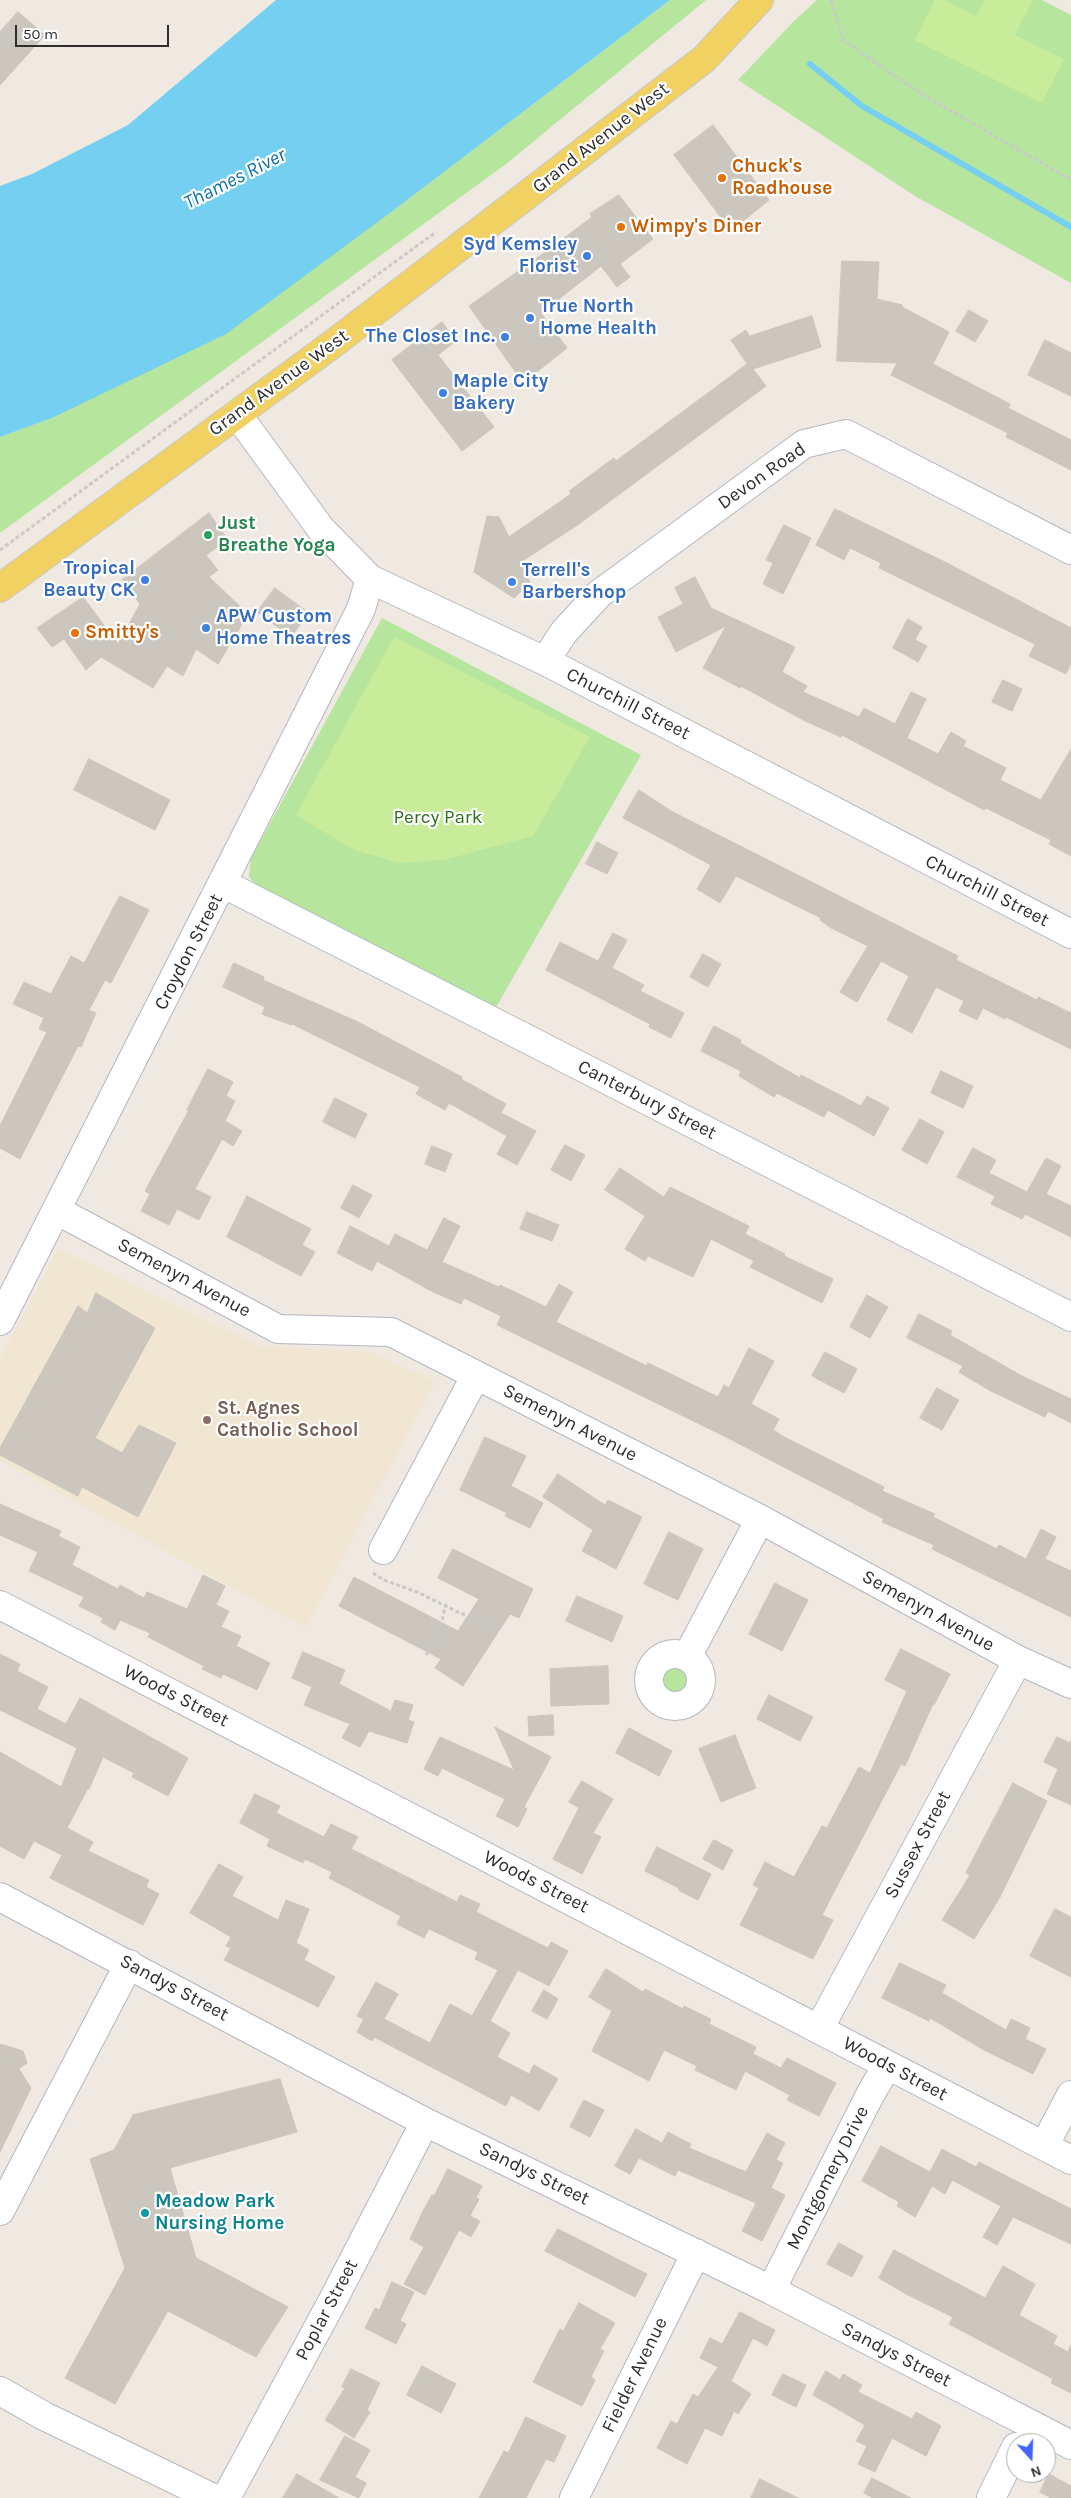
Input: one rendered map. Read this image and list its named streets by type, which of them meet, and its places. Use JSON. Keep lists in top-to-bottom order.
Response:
{
  "streets": {
    "main road": ["Grand Avenue West"],
    "street": [
      "Devon Road",
      "Churchill Street",
      "Croydon Street",
      "Canterbury Street",
      "Semenyn Avenue",
      "Woods Street",
      "Sussex Street",
      "Sandys Street",
      "Montgomery Drive",
      "Poplar Street",
      "Fielder Avenue"
    ]
  },
  "crossings": [
    ["Grand Avenue West", "Churchill Street"],
    ["Devon Road", "Churchill Street"],
    ["Churchill Street", "Croydon Street"],
    ["Croydon Street", "Canterbury Street"],
    ["Croydon Street", "Semenyn Avenue"],
    ["Semenyn Avenue", "Sussex Street"],
    ["Woods Street", "Sussex Street"],
    ["Woods Street", "Montgomery Drive"],
    ["Sandys Street", "Montgomery Drive"],
    ["Sandys Street", "Poplar Street"],
    ["Sandys Street", "Fielder Avenue"]
  ],
  "water": ["Thames River"],
  "parks": ["Percy Park"],
  "places": [
    "Chuck's Roadhouse",
    "Wimpy's Diner",
    "Syd Kemsley Florist",
    "True North Home Health",
    "The Closet Inc.",
    "Maple City Bakery",
    "Just Breathe Yoga",
    "Tropical Beauty CK",
    "Terrell's Barbershop",
    "APW Custom Home Theatres",
    "Smitty's",
    "St. Agnes Catholic School",
    "Meadow Park Nursing Home"
  ],
  "scale_bar": "50 m",
  "north": "bottom"
}
